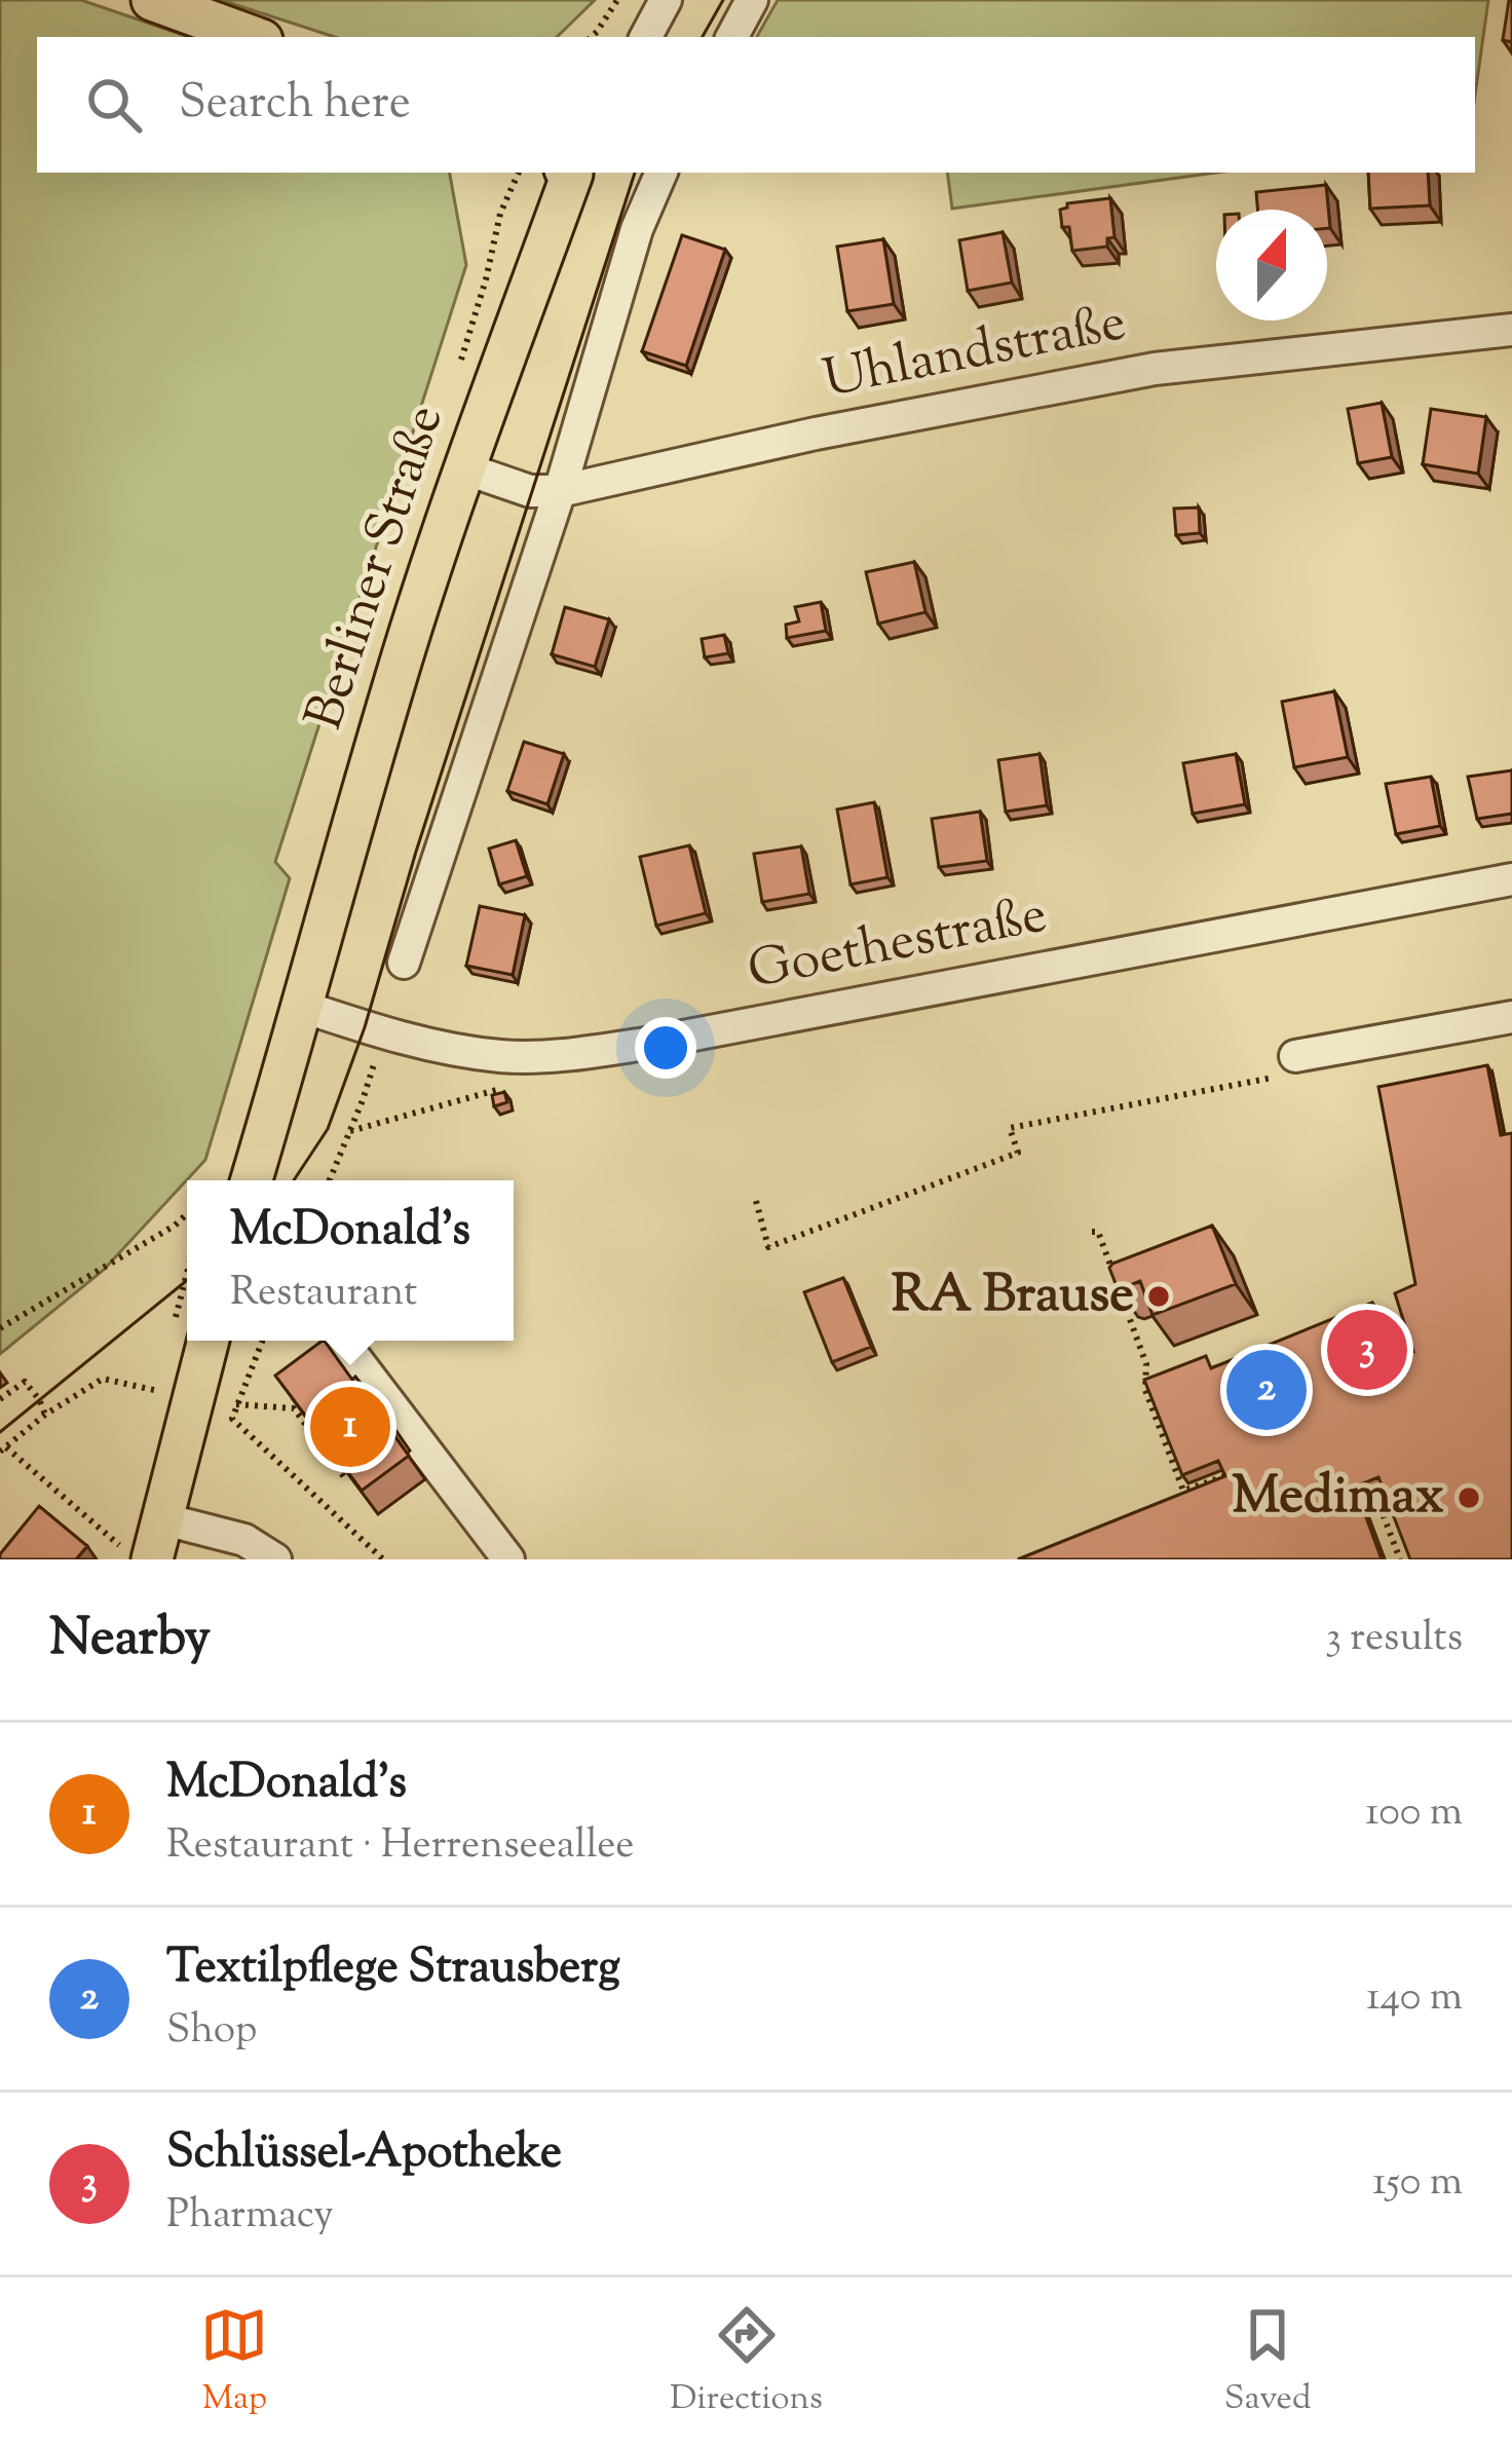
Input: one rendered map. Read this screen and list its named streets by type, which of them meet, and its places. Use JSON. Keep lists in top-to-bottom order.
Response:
{
  "streets": {
    "main road": ["Berliner Straße"],
    "street": ["Uhlandstraße", "Goethestraße"]
  },
  "crossings": [
    ["Uhlandstraße", "Berliner Straße"],
    ["Berliner Straße", "Goethestraße"]
  ],
  "places": ["RA Brause", "Medimax"],
  "north": "top",
  "page": {
    "search": "Search here",
    "popup": ["McDonald's", "Restaurant"],
    "pins": ["3", "2", "1"],
    "heading": ["Nearby", "3 results"],
    "list": [
      {
        "mark": "1",
        "name": "McDonald's",
        "note": "Restaurant · Herrenseeallee",
        "value": "100 m"
      },
      {
        "mark": "2",
        "name": "Textilpflege Strausberg",
        "note": "Shop",
        "value": "140 m"
      },
      {
        "mark": "3",
        "name": "Schlüssel-Apotheke",
        "note": "Pharmacy",
        "value": "150 m"
      }
    ],
    "nav": ["Map", "Directions", "Saved"]
  }
}
